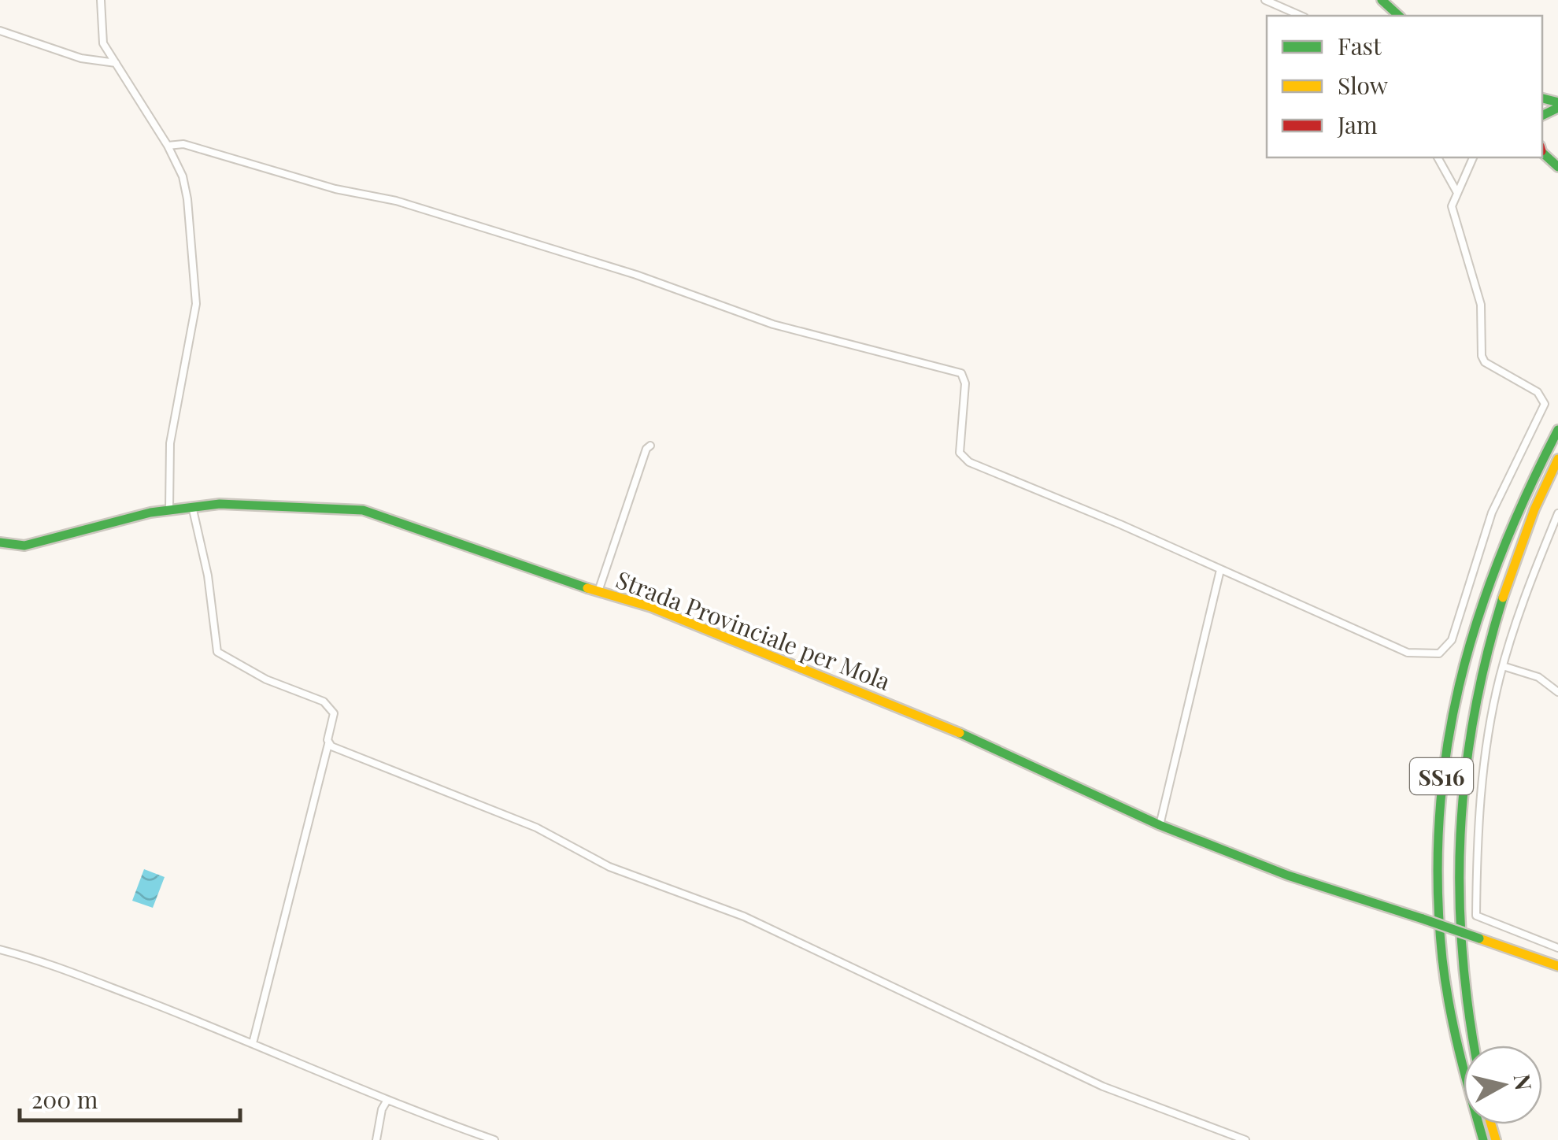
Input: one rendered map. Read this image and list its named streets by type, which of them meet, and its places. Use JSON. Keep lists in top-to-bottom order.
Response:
{
  "streets": {
    "main road": ["Strada Provinciale per Mola", "SS16"]
  },
  "legend": ["Fast", "Slow", "Jam"],
  "scale_bar": "200 m",
  "north": "right"
}
